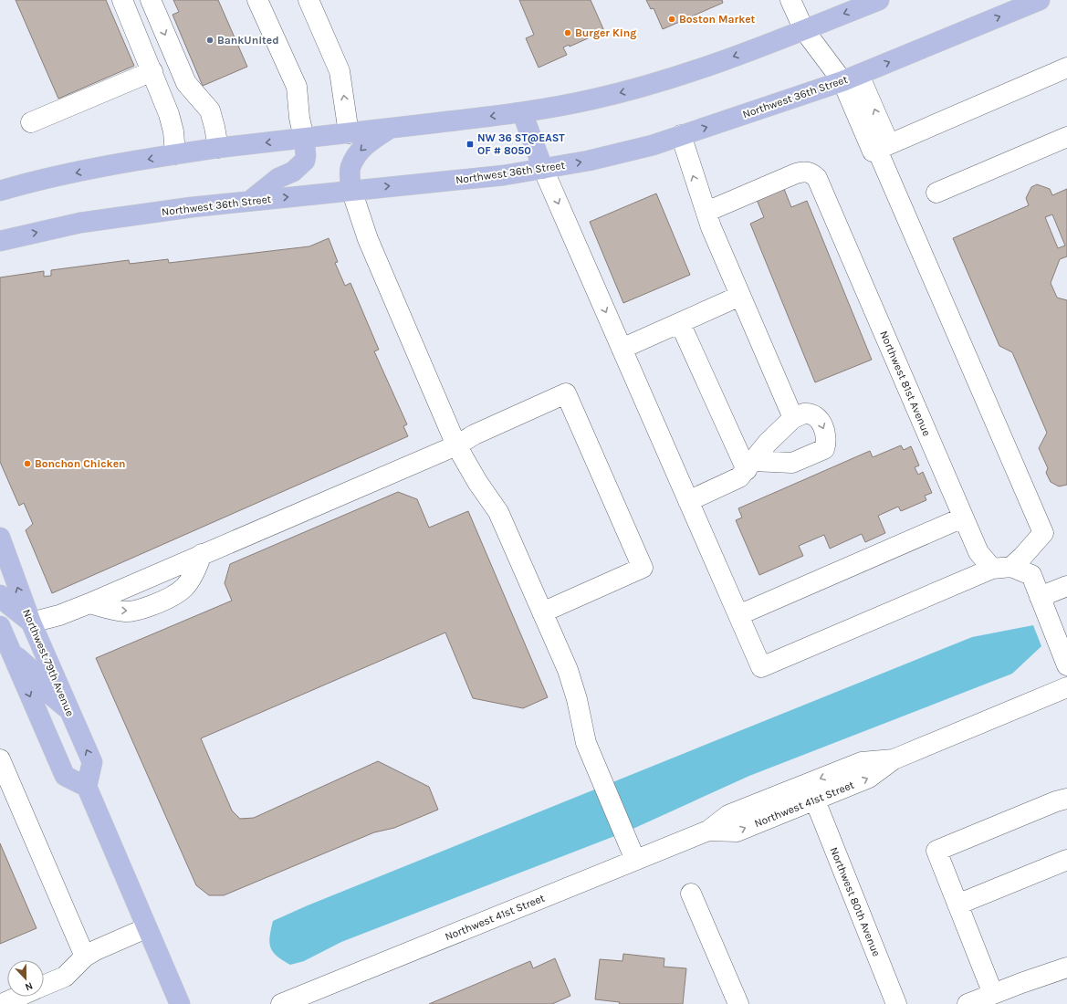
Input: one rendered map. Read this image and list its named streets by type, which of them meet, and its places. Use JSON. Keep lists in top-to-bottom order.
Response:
{
  "streets": {
    "main road": ["Northwest 36th Street", "Northwest 79th Avenue"],
    "street": ["Northwest 81st Avenue", "Northwest 41st Street", "Northwest 80th Avenue"]
  },
  "crossings": [
    ["Northwest 41st Street", "Northwest 80th Avenue"]
  ],
  "places": {
    "other": [
      "Boston Market",
      "Burger King",
      "BankUnited",
      "Bonchon Chicken"
    ],
    "transit": ["NW 36 ST@EAST OF # 8050"]
  },
  "north": "bottom"
}
